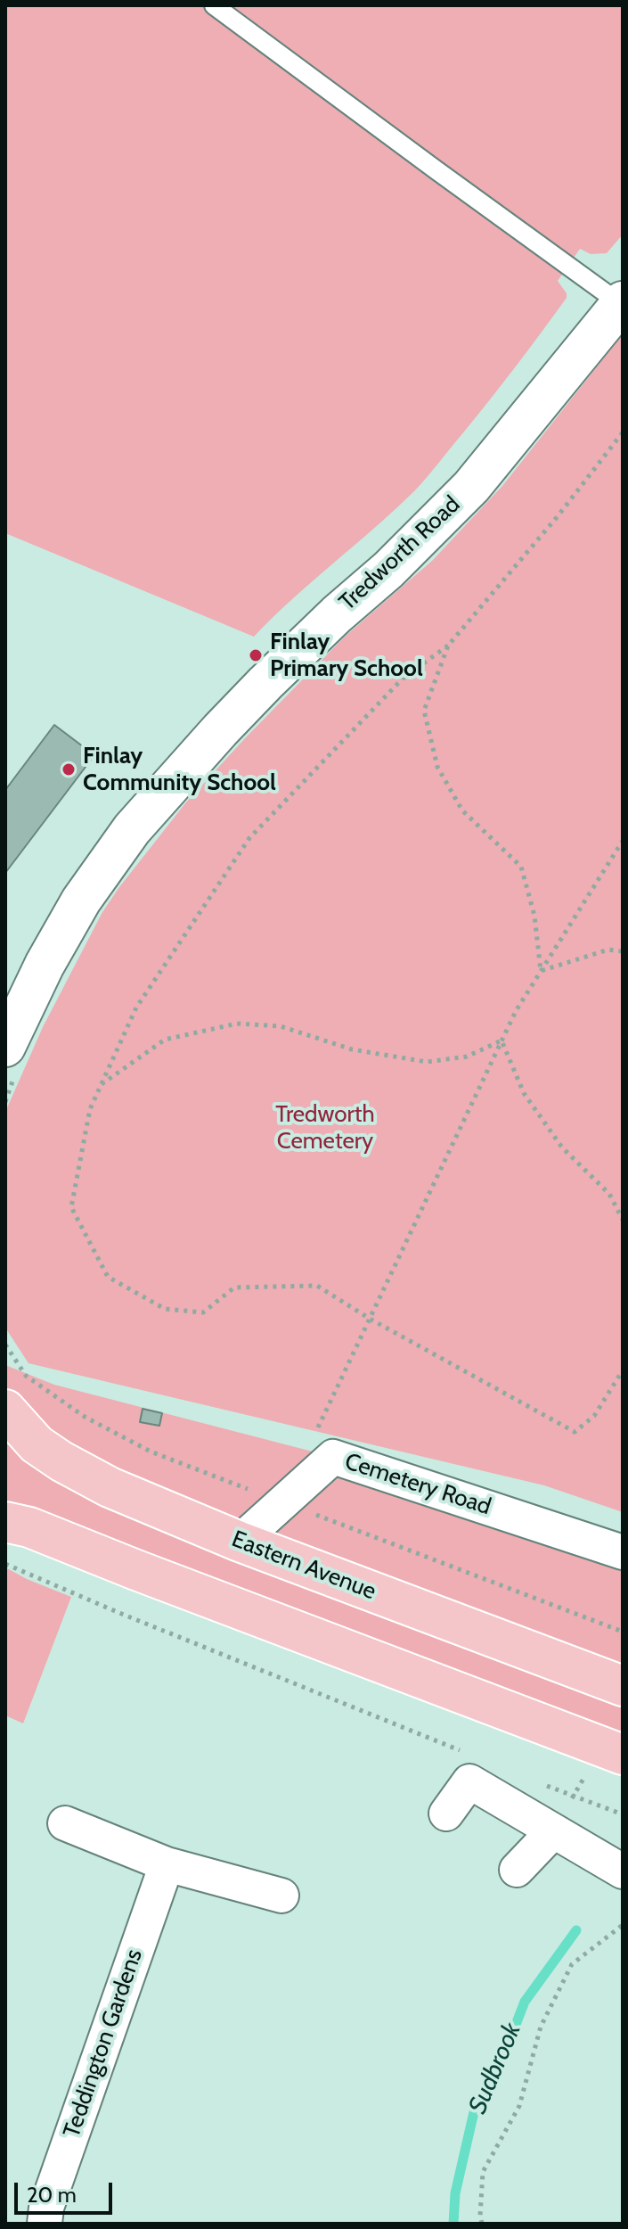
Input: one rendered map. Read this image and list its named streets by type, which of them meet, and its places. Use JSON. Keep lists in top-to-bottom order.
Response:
{
  "streets": {
    "highway": ["Eastern Avenue"],
    "street": ["Tredworth Road", "Cemetery Road", "Teddington Gardens"]
  },
  "crossings": [
    ["Cemetery Road", "Eastern Avenue"]
  ],
  "water": ["Sudbrook"],
  "parks": ["Tredworth Cemetery"],
  "places": ["Finlay Primary School", "Finlay Community School"],
  "scale_bar": "20 m"
}
